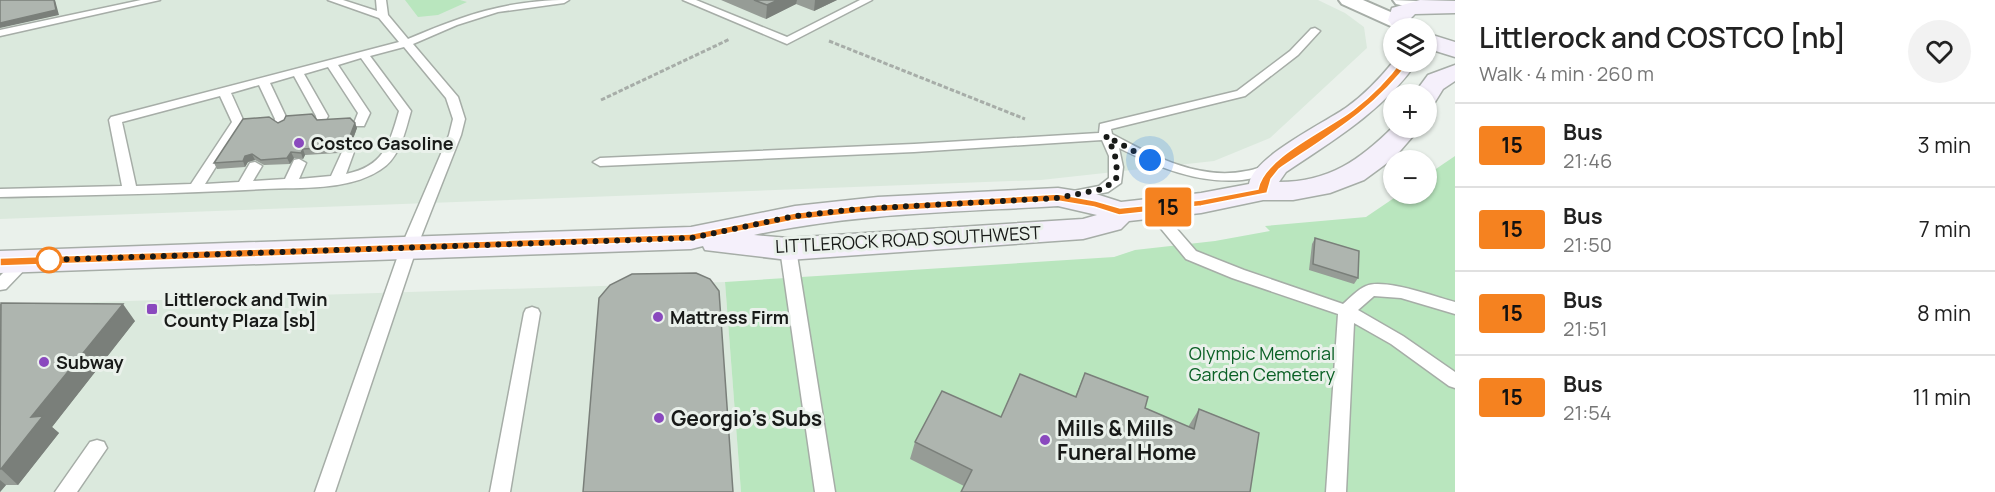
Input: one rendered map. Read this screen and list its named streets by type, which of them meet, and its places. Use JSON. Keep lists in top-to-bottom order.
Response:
{
  "streets": {
    "main road": ["LITTLEROCK ROAD SOUTHWEST"]
  },
  "parks": ["Olympic Memorial Garden Cemetery"],
  "places": {
    "other": [
      "Costco Gasoline",
      "Mattress Firm",
      "Subway",
      "Georgio's Subs",
      "Mills & Mills Funeral Home"
    ],
    "transit": ["Littlerock and Twin County Plaza [sb]"]
  },
  "lines": ["bus line 15"],
  "page": {
    "on_map": "15",
    "heading": ["Littlerock and COSTCO [nb]", "Walk · 4 min · 260 m"],
    "map_buttons": ["+", "−"],
    "list": [
      {
        "mark": "15",
        "name": "Bus",
        "note": "21:46",
        "value": "3 min"
      },
      {
        "mark": "15",
        "name": "Bus",
        "note": "21:50",
        "value": "7 min"
      },
      {
        "mark": "15",
        "name": "Bus",
        "note": "21:51",
        "value": "8 min"
      },
      {
        "mark": "15",
        "name": "Bus",
        "note": "21:54",
        "value": "11 min"
      }
    ]
  }
}
